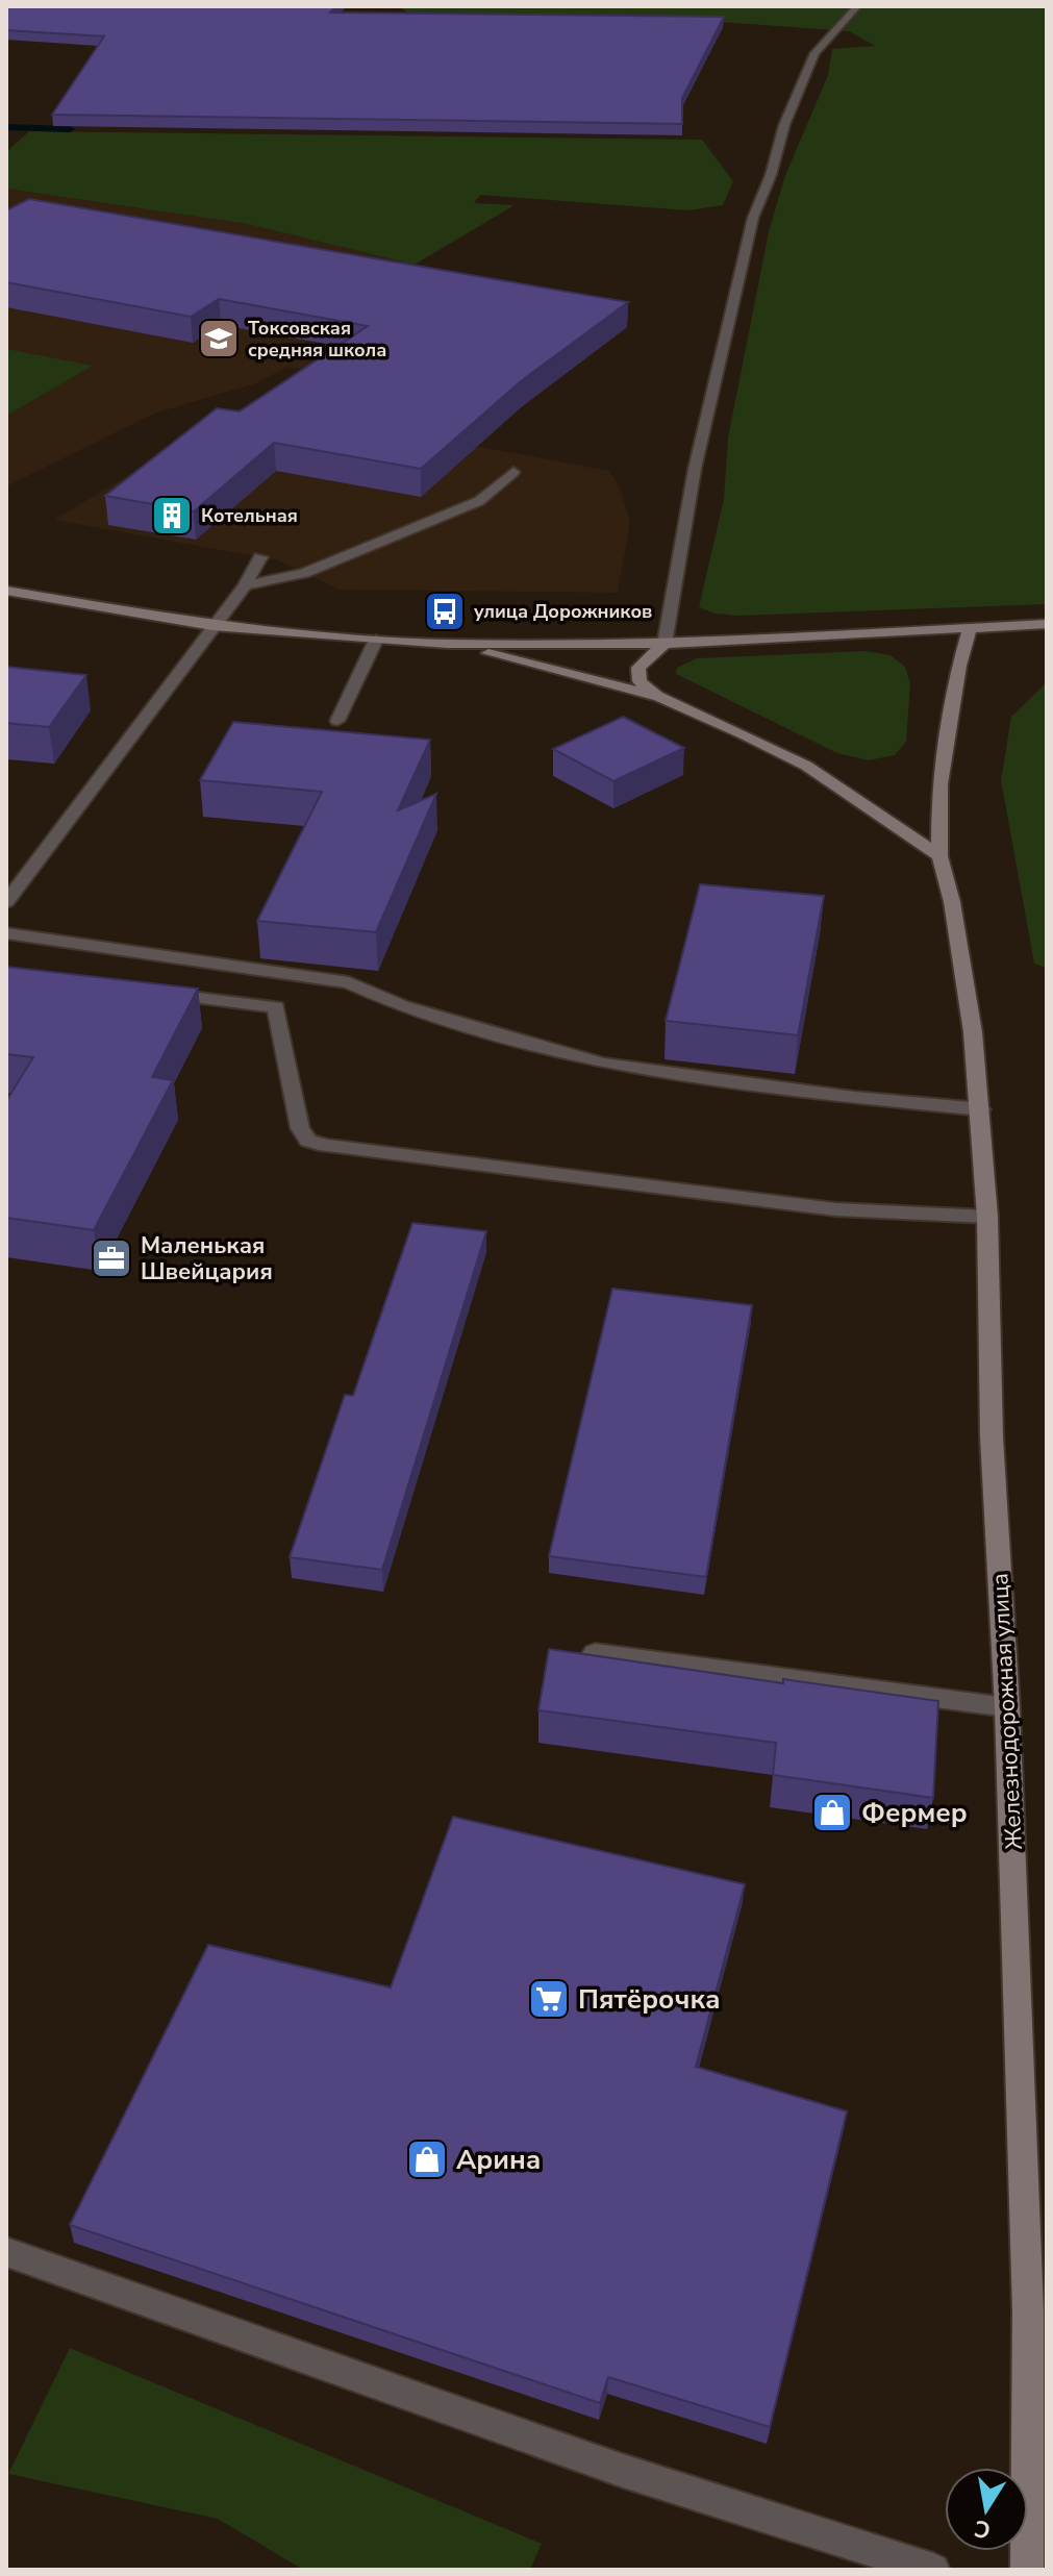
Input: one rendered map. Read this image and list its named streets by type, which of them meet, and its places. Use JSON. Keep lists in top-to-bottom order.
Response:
{
  "streets": {
    "street": ["Железнодорожная улица"]
  },
  "places": {
    "school or university": ["Токсовская средняя школа"],
    "building": ["Котельная"],
    "bus stop": ["улица Дорожников"],
    "office": ["Маленькая Швейцария"],
    "shop": ["Фермер", "Арина"],
    "supermarket": ["Пятёрочка"]
  },
  "north": "bottom"
}
